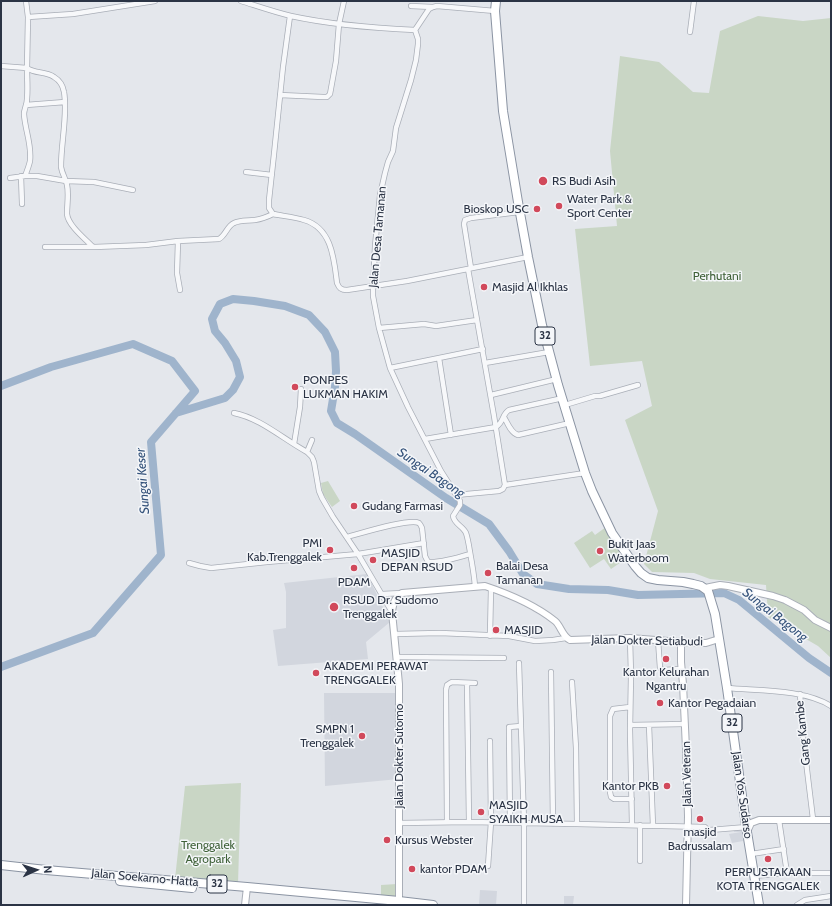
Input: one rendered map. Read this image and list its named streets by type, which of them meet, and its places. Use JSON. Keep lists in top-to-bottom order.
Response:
{
  "streets": {
    "highway": ["32", "Jalan Yos Sudarso", "Jalan Soekarno-Hatta"],
    "street": [
      "Jalan Desa Tamanan",
      "Jalan Dokter Setiabudi",
      "Gang Kambe",
      "Jalan Dokter Sutomo",
      "Jalan Veteran"
    ]
  },
  "crossings": [
    ["32", "Jalan Yos Sudarso"],
    ["Jalan Dokter Setiabudi", "Jalan Veteran"],
    ["Jalan Dokter Setiabudi", "Jalan Yos Sudarso"],
    ["Gang Kambe", "Jalan Yos Sudarso"],
    ["Jalan Dokter Sutomo", "Jalan Soekarno-Hatta"]
  ],
  "water": ["Sungai Bagong", "Sungai Keser"],
  "parks": ["Perhutani", "Trenggalek Agropark"],
  "places": [
    "RS Budi Asih",
    "Water Park & Sport Center",
    "Bioskop USC",
    "Masjid Al Ikhlas",
    "PONPES LUKMAN HAKIM",
    "Gudang Farmasi",
    "PMI Kab.Trenggalek",
    "Bukit Jaas Waterboom",
    "MASJID DEPAN RSUD",
    "PDAM",
    "Balai Desa Tamanan",
    "RSUD Dr. Sudomo Trenggalek",
    "MASJID",
    "Kantor Kelurahan Ngantru",
    "AKADEMI PERAWAT TRENGGALEK",
    "Kantor Pegadaian",
    "SMPN 1 Trenggalek",
    "Kantor PKB",
    "MASJID SYAIKH MUSA",
    "masjid Badrussalam",
    "Kursus Webster",
    "PERPUSTAKAAN KOTA TRENGGALEK",
    "kantor PDAM"
  ],
  "north": "right"
}
